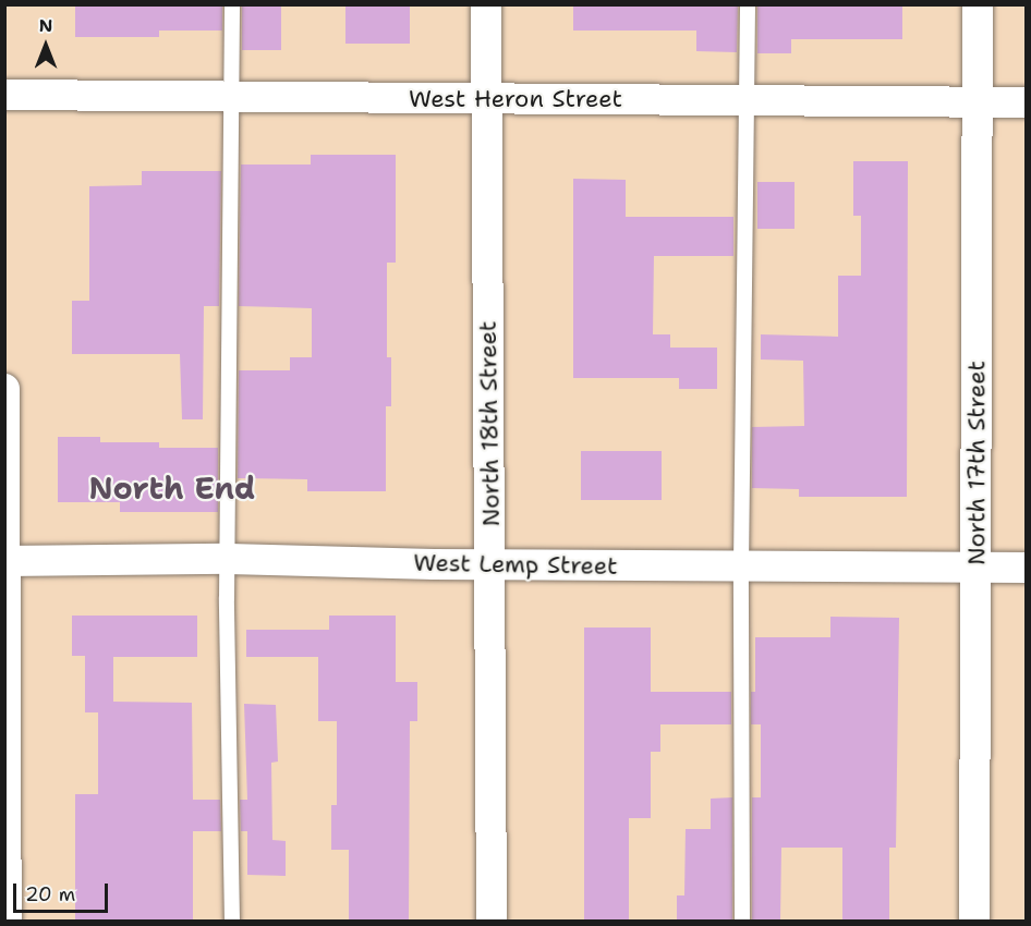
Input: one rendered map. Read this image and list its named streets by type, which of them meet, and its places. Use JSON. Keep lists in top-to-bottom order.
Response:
{
  "streets": {
    "street": [
      "West Heron Street",
      "North 18th Street",
      "North 17th Street",
      "West Lemp Street"
    ]
  },
  "crossings": [
    ["West Heron Street", "North 18th Street"],
    ["West Heron Street", "North 17th Street"],
    ["North 18th Street", "West Lemp Street"],
    ["North 17th Street", "West Lemp Street"]
  ],
  "districts": ["North End"],
  "scale_bar": "20 m",
  "north": "top"
}
